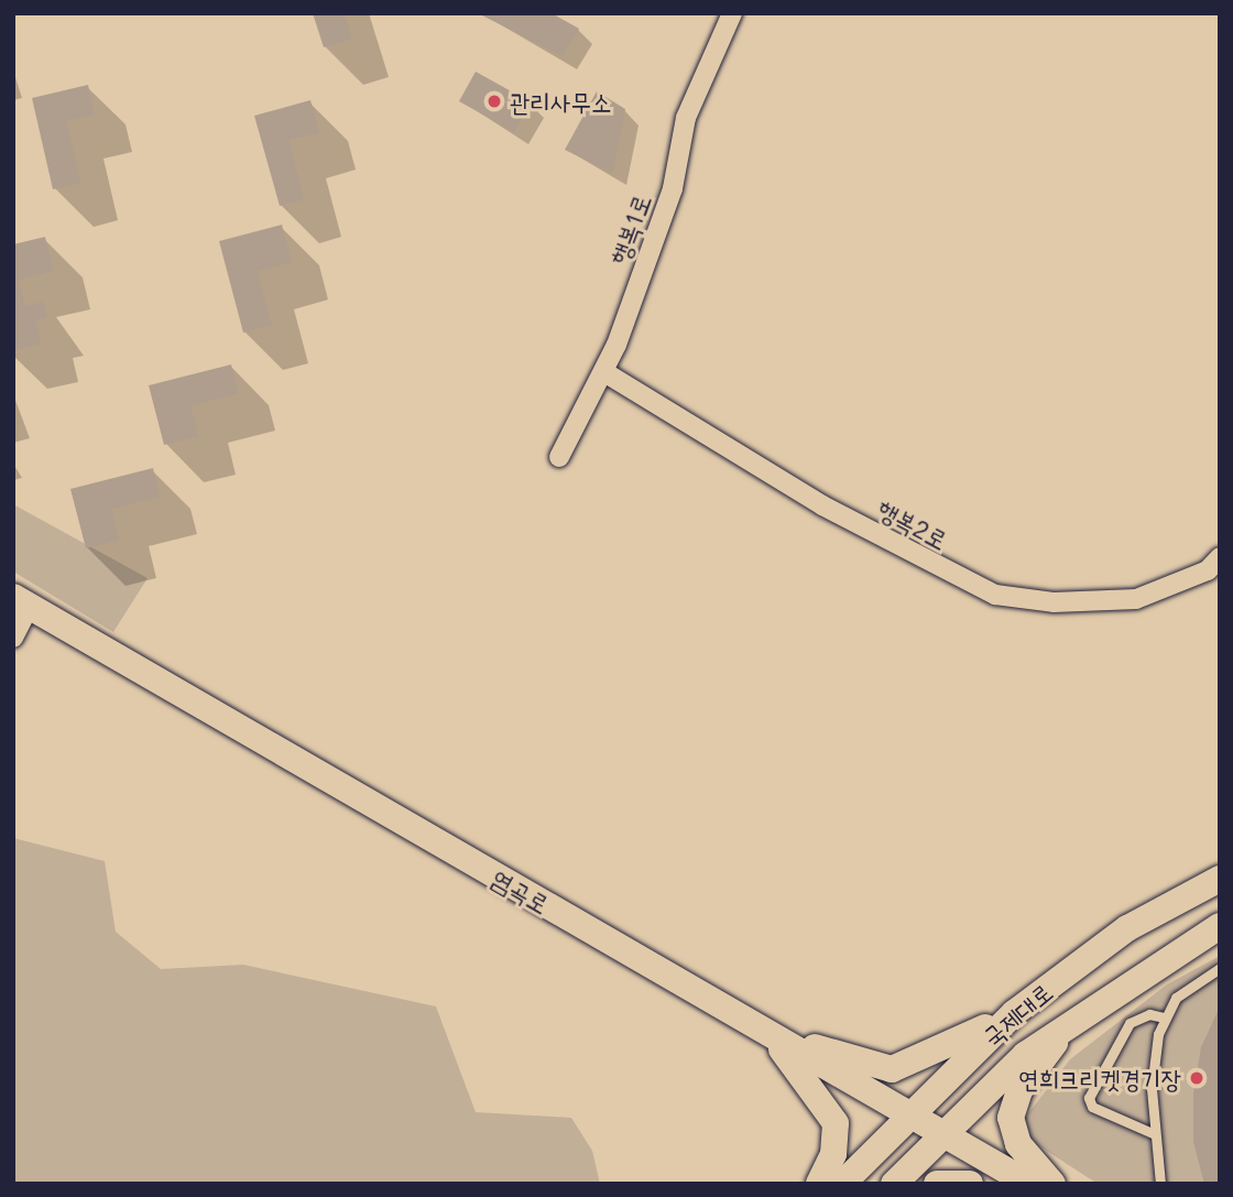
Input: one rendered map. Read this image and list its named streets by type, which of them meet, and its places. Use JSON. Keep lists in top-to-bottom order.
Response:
{
  "streets": {
    "main road": ["염곡로", "국제대로"],
    "street": ["행복1로", "행복2로"]
  },
  "crossings": [
    ["행복1로", "행복2로"],
    ["염곡로", "국제대로"]
  ],
  "places": ["관리사무소", "연희크리켓경기장"]
}
